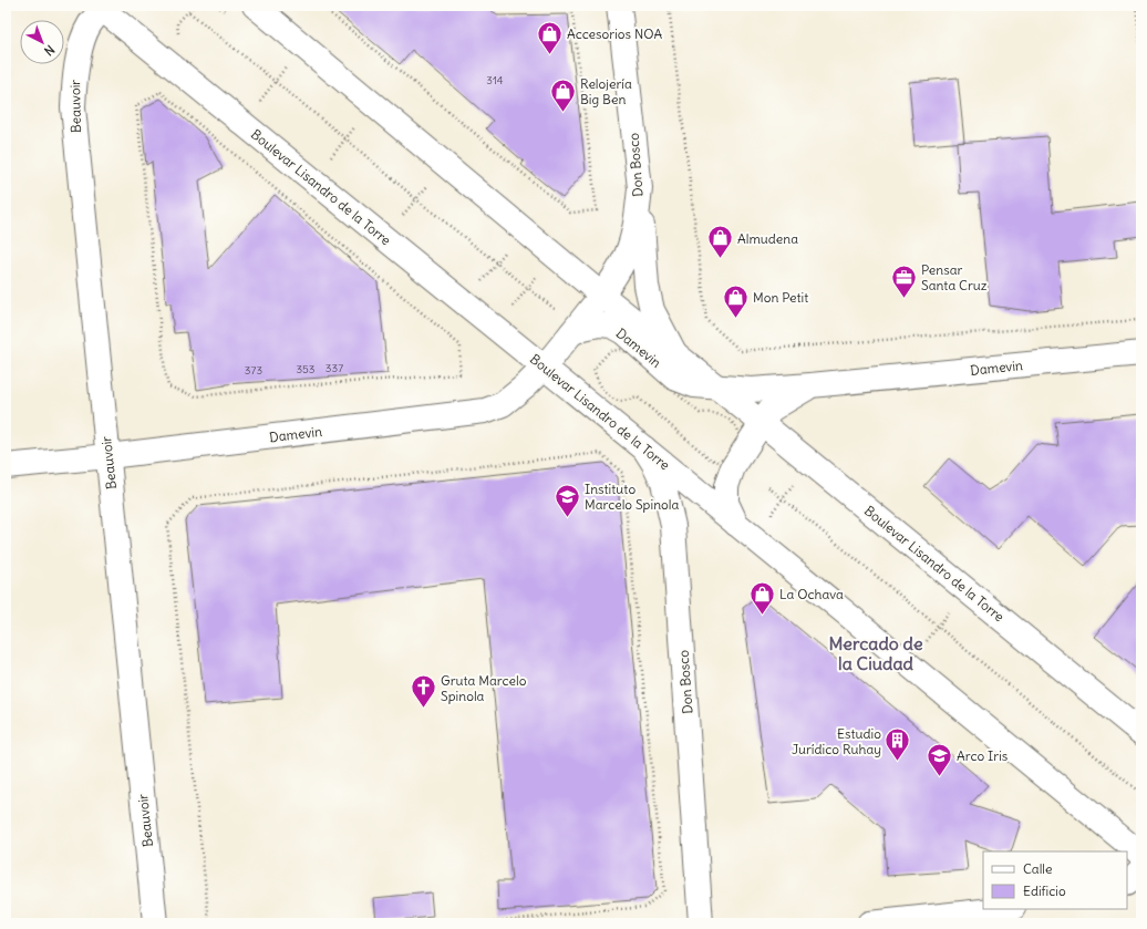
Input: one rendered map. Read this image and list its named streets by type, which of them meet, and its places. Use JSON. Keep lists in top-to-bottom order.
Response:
{
  "streets": {
    "street": [
      "Beauvoir",
      "Don Bosco",
      "Boulevar Lisandro de la Torre",
      "Damevin"
    ]
  },
  "crossings": [
    ["Beauvoir", "Boulevar Lisandro de la Torre"],
    ["Beauvoir", "Damevin"],
    ["Don Bosco", "Boulevar Lisandro de la Torre"],
    ["Don Bosco", "Damevin"],
    ["Boulevar Lisandro de la Torre", "Damevin"]
  ],
  "districts": ["Mercado de la Ciudad"],
  "places": {
    "shop": [
      "Accesorios NOA",
      "Relojería Big Ben",
      "Almudena",
      "Mon Petit",
      "La Ochava"
    ],
    "office": ["Pensar Santa Cruz"],
    "school or university": ["Instituto Marcelo Spinola", "Arco Iris"],
    "church": ["Gruta Marcelo Spinola"],
    "building": ["Estudio Jurídico Ruhay"]
  },
  "house_numbers": [
    "314",
    "337",
    "353",
    "373"
  ],
  "legend": ["Calle", "Edificio"],
  "north": "bottom right"
}
